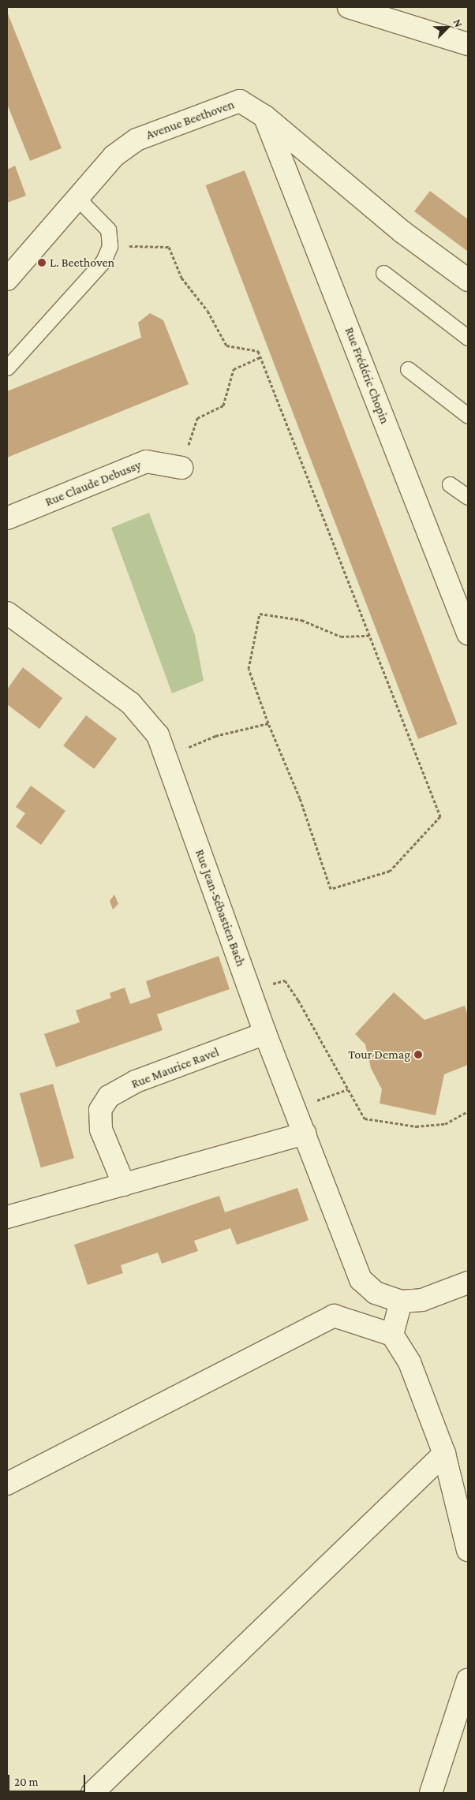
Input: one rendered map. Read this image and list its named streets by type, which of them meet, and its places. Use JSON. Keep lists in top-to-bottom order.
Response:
{
  "streets": {
    "street": [
      "Avenue Beethoven",
      "Rue Frédéric Chopin",
      "Rue Claude Debussy",
      "Rue Jean-Sébastien Bach",
      "Rue Maurice Ravel"
    ]
  },
  "crossings": [
    ["Avenue Beethoven", "Rue Frédéric Chopin"],
    ["Rue Jean-Sébastien Bach", "Rue Maurice Ravel"]
  ],
  "places": ["L. Beethoven", "Tour Demag"],
  "scale_bar": "20 m",
  "north": "top right"
}
